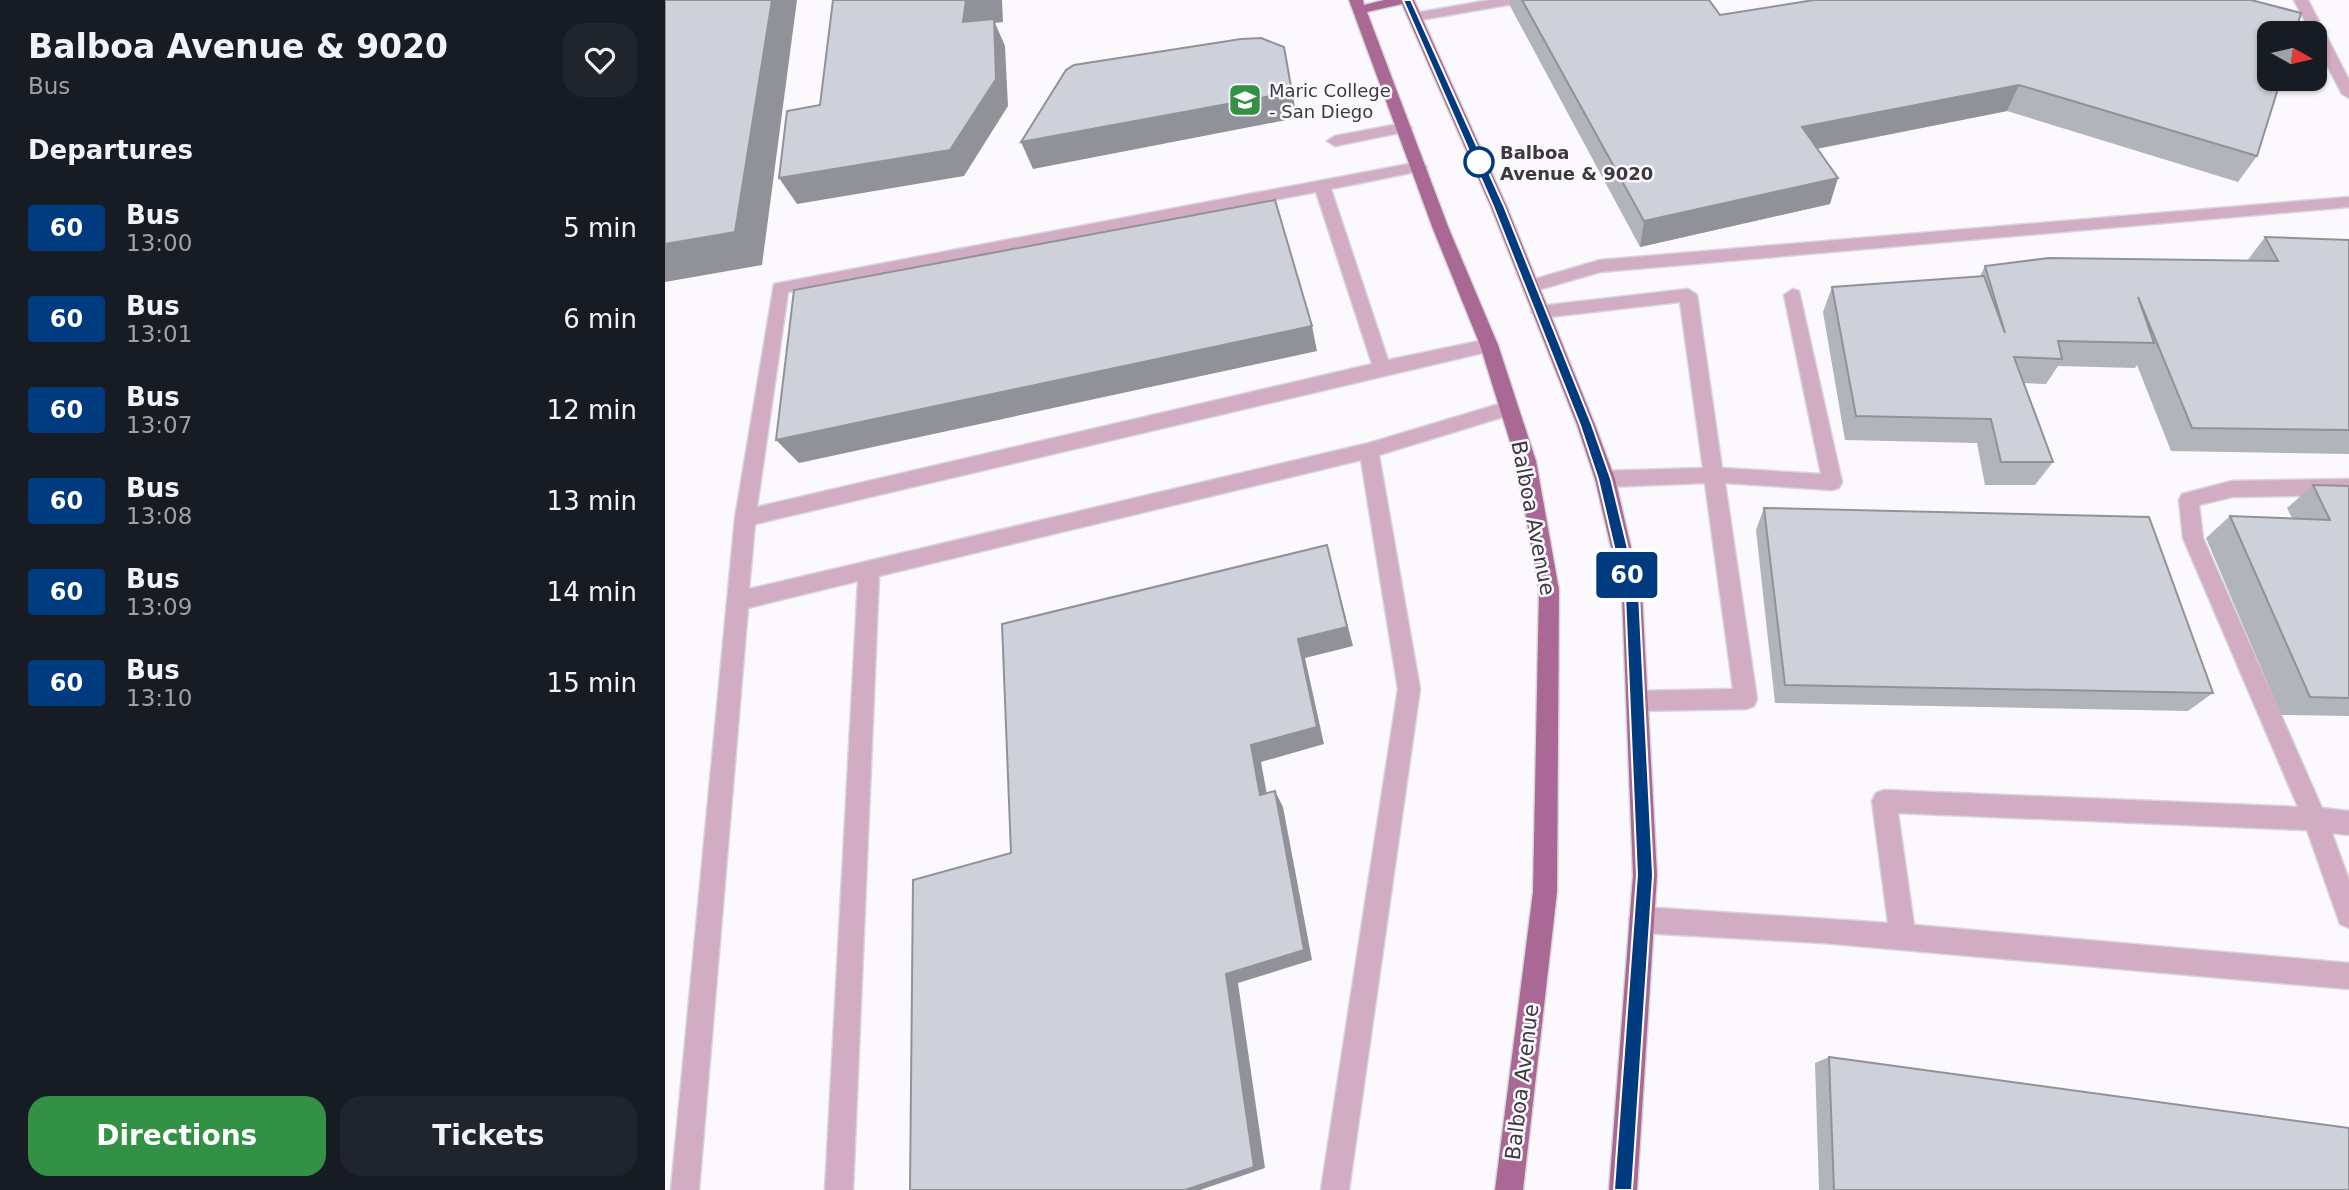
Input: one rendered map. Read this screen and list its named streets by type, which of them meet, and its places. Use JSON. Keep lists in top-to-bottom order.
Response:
{
  "streets": {
    "main road": ["Balboa Avenue"]
  },
  "places": {
    "school or university": ["Maric College - San Diego"],
    "other": ["Balboa Avenue & 9020"]
  },
  "lines": ["bus line 60"],
  "north": "right",
  "page": {
    "heading": [
      ["Balboa Avenue & 9020", "Bus"],
      "Departures"
    ],
    "on_map": "60",
    "list": [
      {
        "mark": "60",
        "name": "Bus",
        "note": "13:00",
        "value": "5 min"
      },
      {
        "mark": "60",
        "name": "Bus",
        "note": "13:01",
        "value": "6 min"
      },
      {
        "mark": "60",
        "name": "Bus",
        "note": "13:07",
        "value": "12 min"
      },
      {
        "mark": "60",
        "name": "Bus",
        "note": "13:08",
        "value": "13 min"
      },
      {
        "mark": "60",
        "name": "Bus",
        "note": "13:09",
        "value": "14 min"
      },
      {
        "mark": "60",
        "name": "Bus",
        "note": "13:10",
        "value": "15 min"
      }
    ],
    "buttons": ["Directions", "Tickets"]
  }
}
